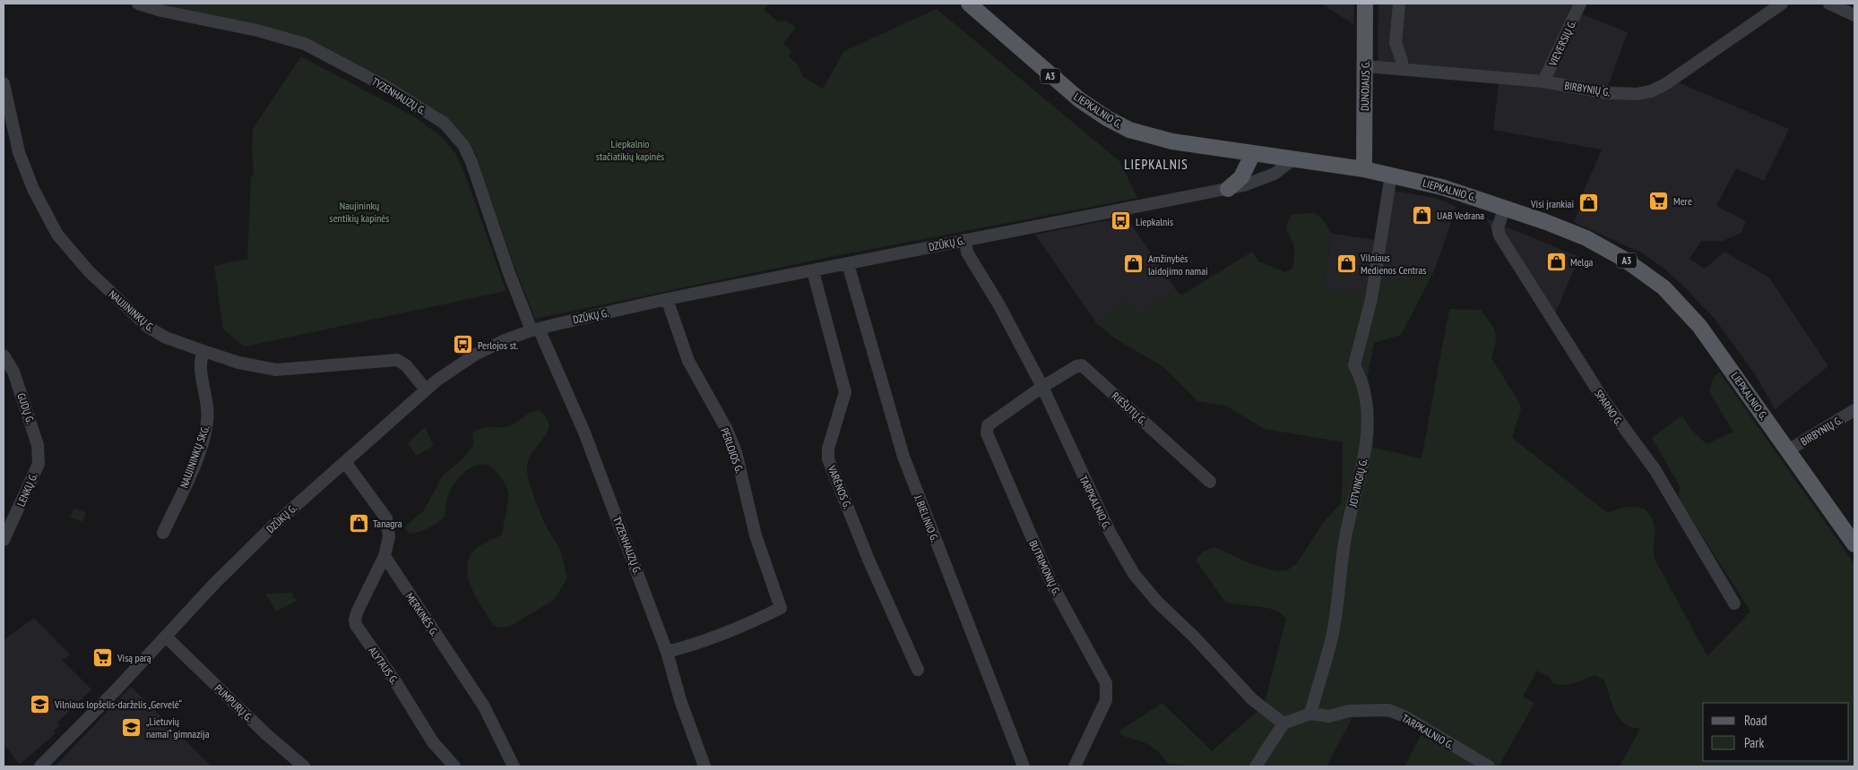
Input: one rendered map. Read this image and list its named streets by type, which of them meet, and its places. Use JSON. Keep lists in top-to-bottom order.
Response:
{
  "streets": {
    "main road": ["A3", "DUNOJAUS G.", "LIEPKALNIO G."],
    "street": [
      "VIEVERSIŲ G.",
      "BIRBYNIŲ G.",
      "TYZENHAUZŲ G.",
      "DZŪKŲ G.",
      "NAUJININKŲ G.",
      "SPARNO G.",
      "GUDŲ G.",
      "RIEŠUTŲ G.",
      "PERLOJOS G.",
      "NAUJININKŲ SKG.",
      "JOTVINGIŲ G.",
      "VARĖNOS G.",
      "LENKŲ G.",
      "TARPKALNIO G.",
      "J. BIELINIO G.",
      "BUTRIMONIŲ G.",
      "MERKINĖS G.",
      "ALYTAUS G.",
      "PUMPURŲ G."
    ]
  },
  "crossings": [
    ["VIEVERSIŲ G.", "BIRBYNIŲ G."],
    ["DUNOJAUS G.", "BIRBYNIŲ G."],
    ["DUNOJAUS G.", "LIEPKALNIO G."],
    ["BIRBYNIŲ G.", "LIEPKALNIO G."],
    ["TYZENHAUZŲ G.", "DZŪKŲ G."],
    ["TYZENHAUZŲ G.", "PERLOJOS G."],
    ["LIEPKALNIO G.", "DZŪKŲ G."],
    ["LIEPKALNIO G.", "SPARNO G."],
    ["LIEPKALNIO G.", "JOTVINGIŲ G."],
    ["DZŪKŲ G.", "NAUJININKŲ G."],
    ["DZŪKŲ G.", "PERLOJOS G."],
    ["DZŪKŲ G.", "VARĖNOS G."],
    ["DZŪKŲ G.", "TARPKALNIO G."],
    ["DZŪKŲ G.", "J. BIELINIO G."],
    ["DZŪKŲ G.", "PUMPURŲ G."],
    ["NAUJININKŲ G.", "NAUJININKŲ SKG."],
    ["GUDŲ G.", "LENKŲ G."],
    ["RIEŠUTŲ G.", "TARPKALNIO G."],
    ["RIEŠUTŲ G.", "BUTRIMONIŲ G."],
    ["JOTVINGIŲ G.", "TARPKALNIO G."],
    ["TARPKALNIO G.", "BUTRIMONIŲ G."],
    ["MERKINĖS G.", "ALYTAUS G."]
  ],
  "districts": ["LIEPKALNIS"],
  "parks": ["Liepkalnio stačiatikių kapinės", "Naujininkų sentikių kapinės"],
  "places": {
    "supermarket": ["Mere", "Visą parą"],
    "shop": [
      "Visi įrankiai",
      "UAB Vedrana",
      "Melga",
      "Vilniaus Medienos Centras",
      "Amžinybės laidojimo namai",
      "Tanagra"
    ],
    "bus stop": ["Liepkalnis", "Perlojos st."],
    "school or university": ["Vilniaus lopšelis-darželis „Gervelė“", "„Lietuvių namai“ gimnazija"]
  },
  "legend": ["Road", "Park"]
}
